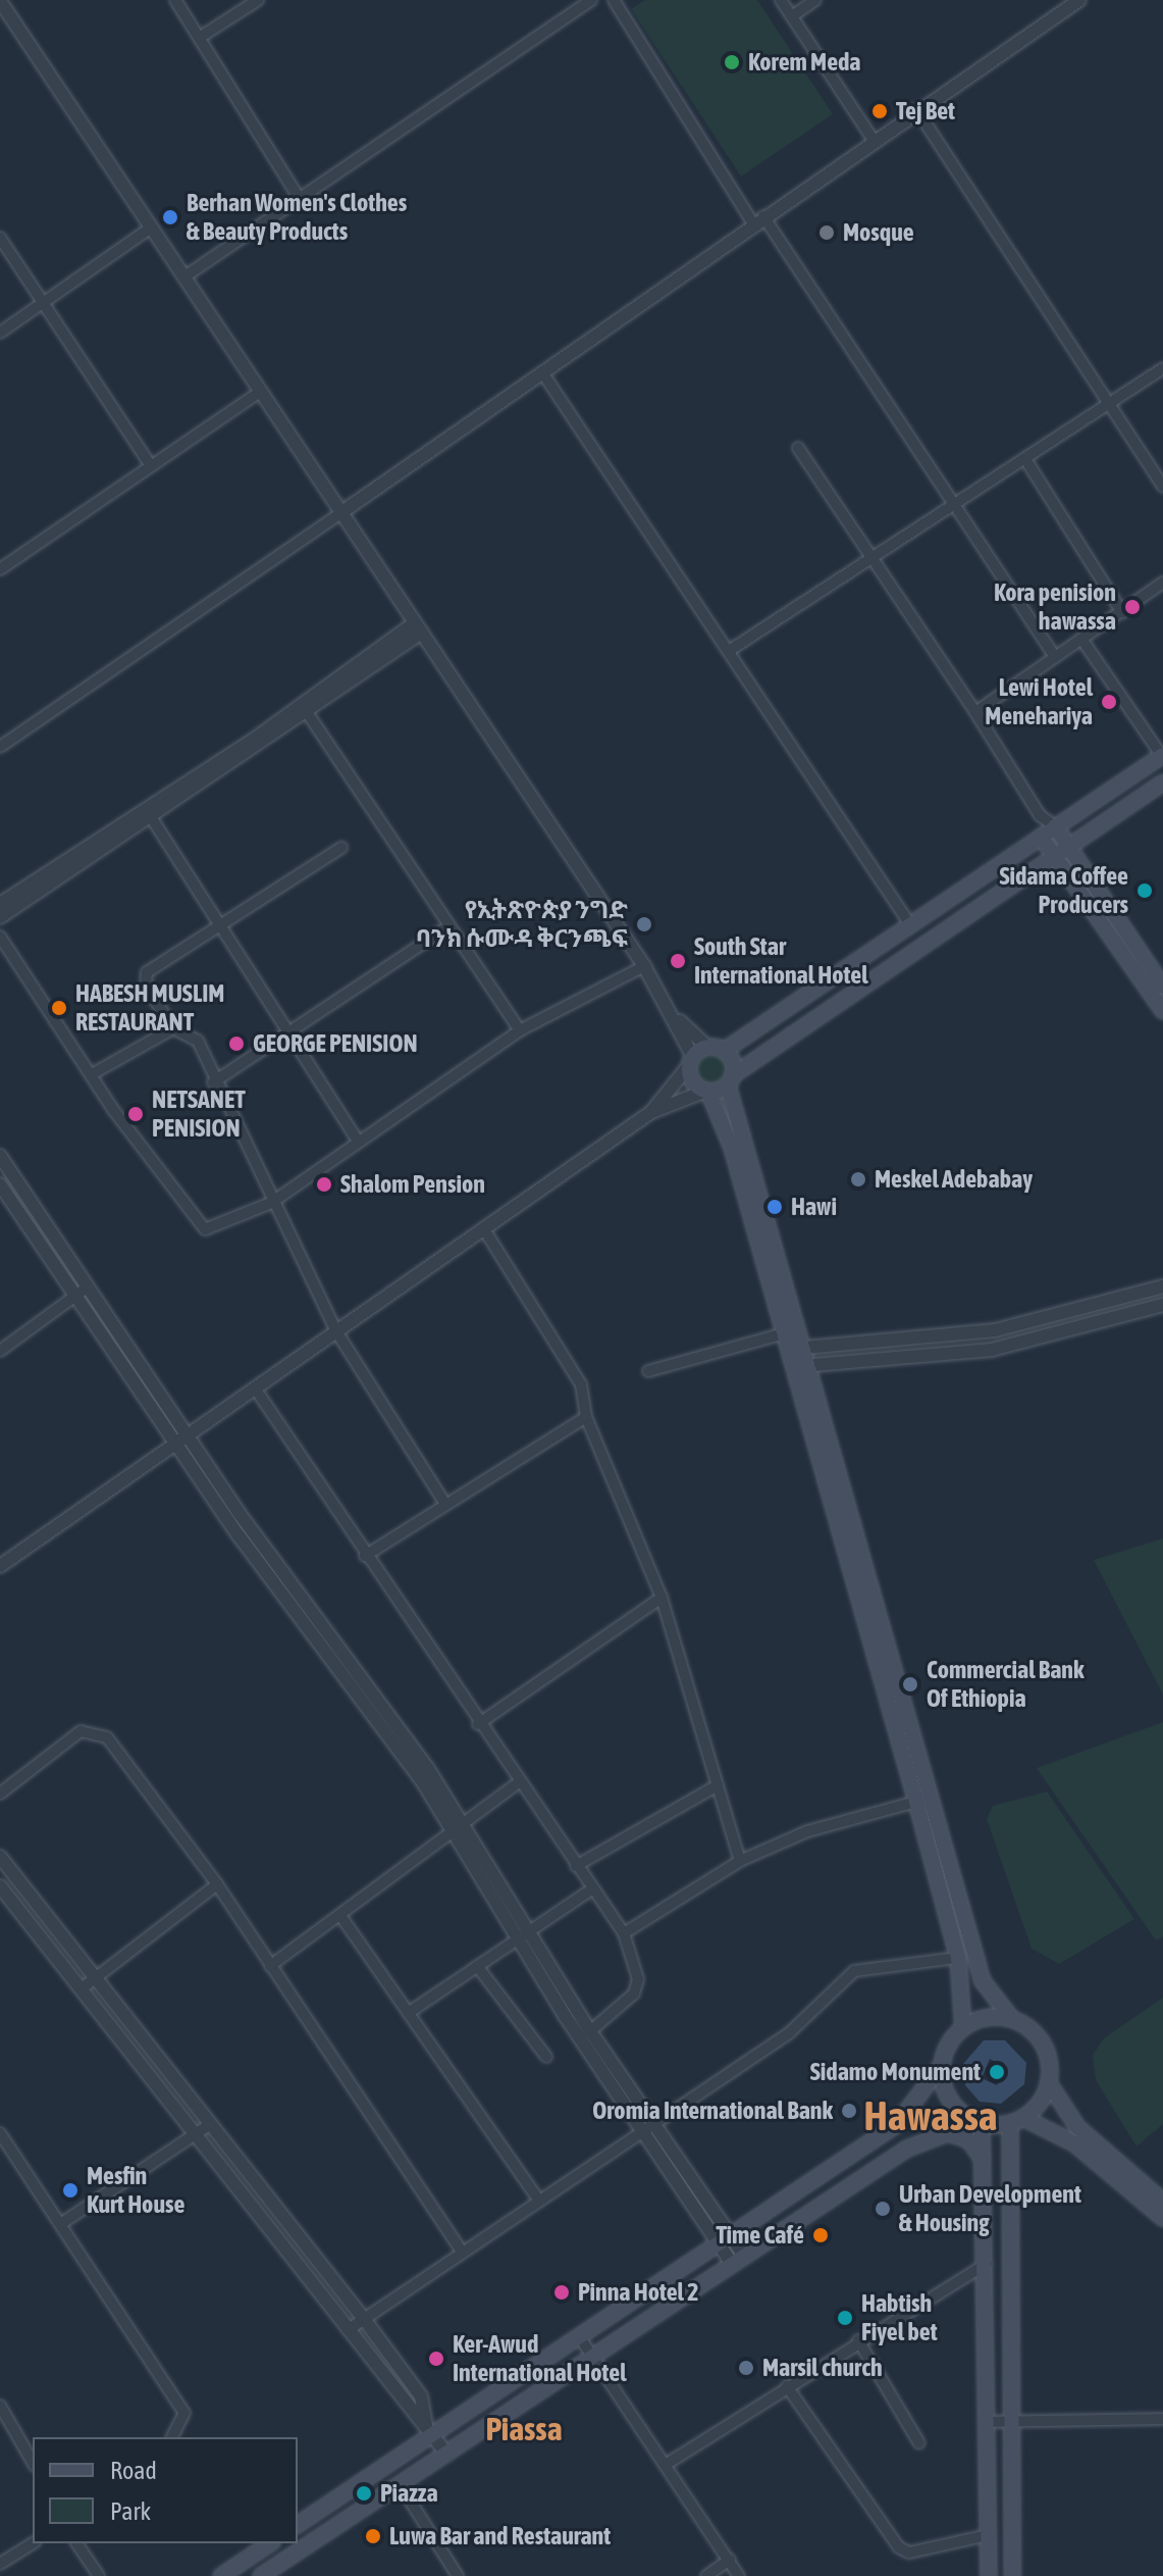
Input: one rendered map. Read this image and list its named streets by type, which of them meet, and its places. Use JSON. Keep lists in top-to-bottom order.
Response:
{
  "districts": ["Hawassa", "Piassa"],
  "places": [
    "Korem Meda",
    "Tej Bet",
    "Berhan Women's Clothes & Beauty Products",
    "Mosque",
    "Kora penision hawassa",
    "Lewi Hotel Menehariya",
    "Sidama Coffee Producers",
    "የኢትጽዮጵያ ንግድ ባንክ ሱሙዳ ቅርንጫፍ",
    "South Star International Hotel",
    "HABESH MUSLIM RESTAURANT",
    "GEORGE PENISION",
    "NETSANET PENISION",
    "Meskel Adebabay",
    "Shalom Pension",
    "Hawi",
    "Commercial Bank Of Ethiopia",
    "Sidamo Monument",
    "Oromia International Bank",
    "Mesfin Kurt House",
    "Urban Development & Housing",
    "Time Café",
    "Pinna Hotel 2",
    "Habtish Fiyel bet",
    "Ker-Awud International Hotel",
    "Marsil church",
    "Piazza",
    "Luwa Bar and Restaurant"
  ],
  "legend": ["Road", "Park"]
}
